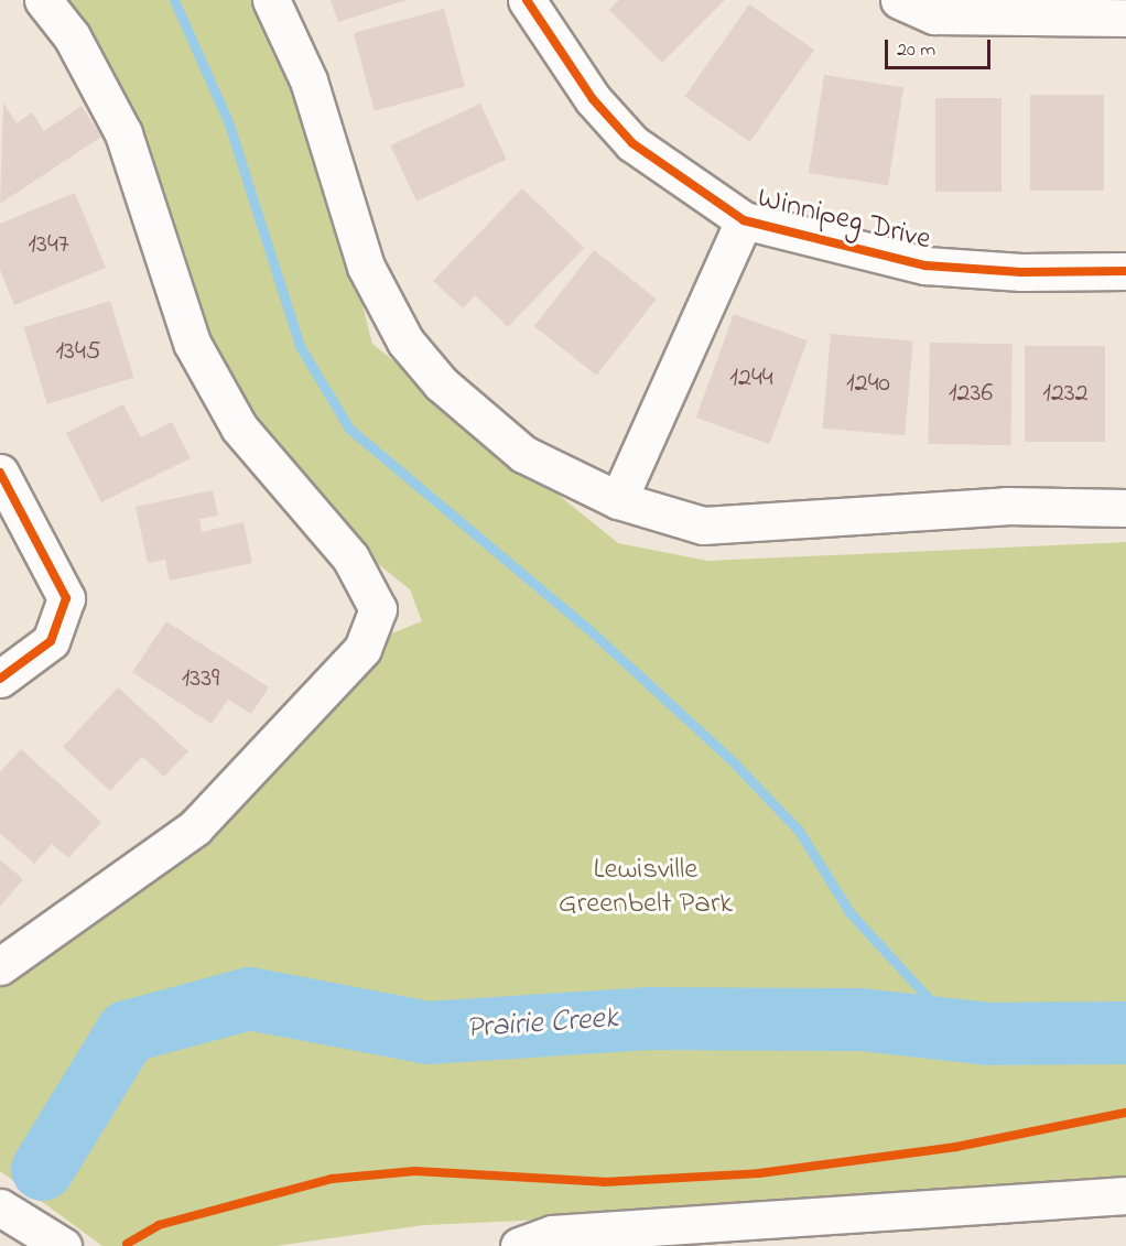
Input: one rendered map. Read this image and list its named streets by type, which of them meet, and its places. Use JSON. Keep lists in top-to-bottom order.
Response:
{
  "streets": {
    "street": ["Winnipeg Drive"]
  },
  "water": ["Prairie Creek"],
  "parks": ["Lewisville Greenbelt Park"],
  "house_numbers": [
    "1347",
    "1345",
    "1244",
    "1240",
    "1236",
    "1232",
    "1339"
  ],
  "scale_bar": "20 m"
}
